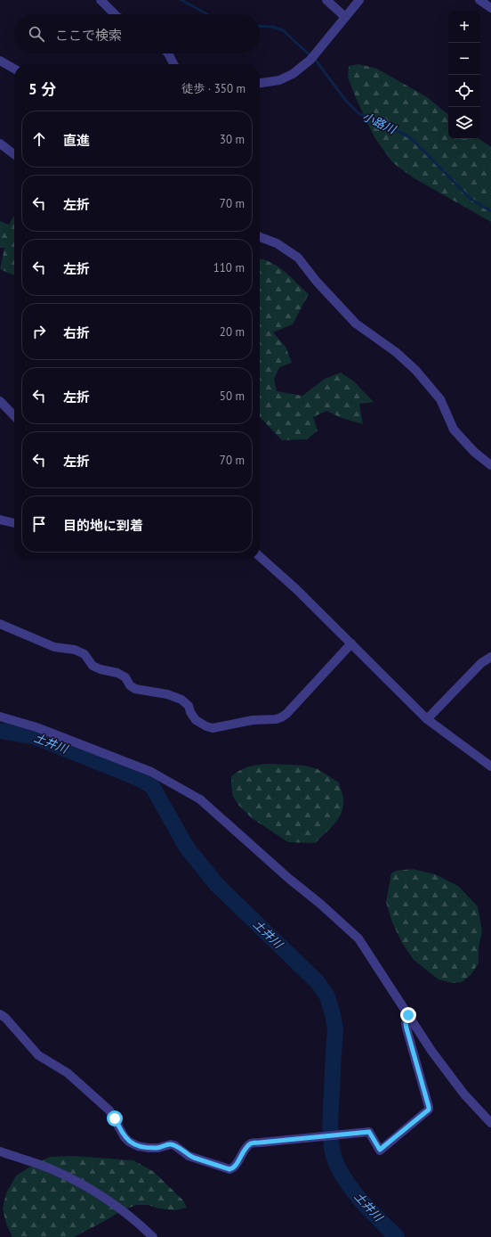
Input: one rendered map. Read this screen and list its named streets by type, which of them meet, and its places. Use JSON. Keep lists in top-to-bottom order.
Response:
{
  "water": ["小路川", "土井川"],
  "page": {
    "map_buttons": ["+", "−"],
    "search": "ここで検索",
    "heading": ["5 分", "徒歩 · 350 m"],
    "list": [
      ["直進", "30 m"],
      ["左折", "70 m"],
      ["左折", "110 m"],
      ["右折", "20 m"],
      ["左折", "50 m"],
      ["左折", "70 m"],
      "目的地に到着"
    ]
  }
}
